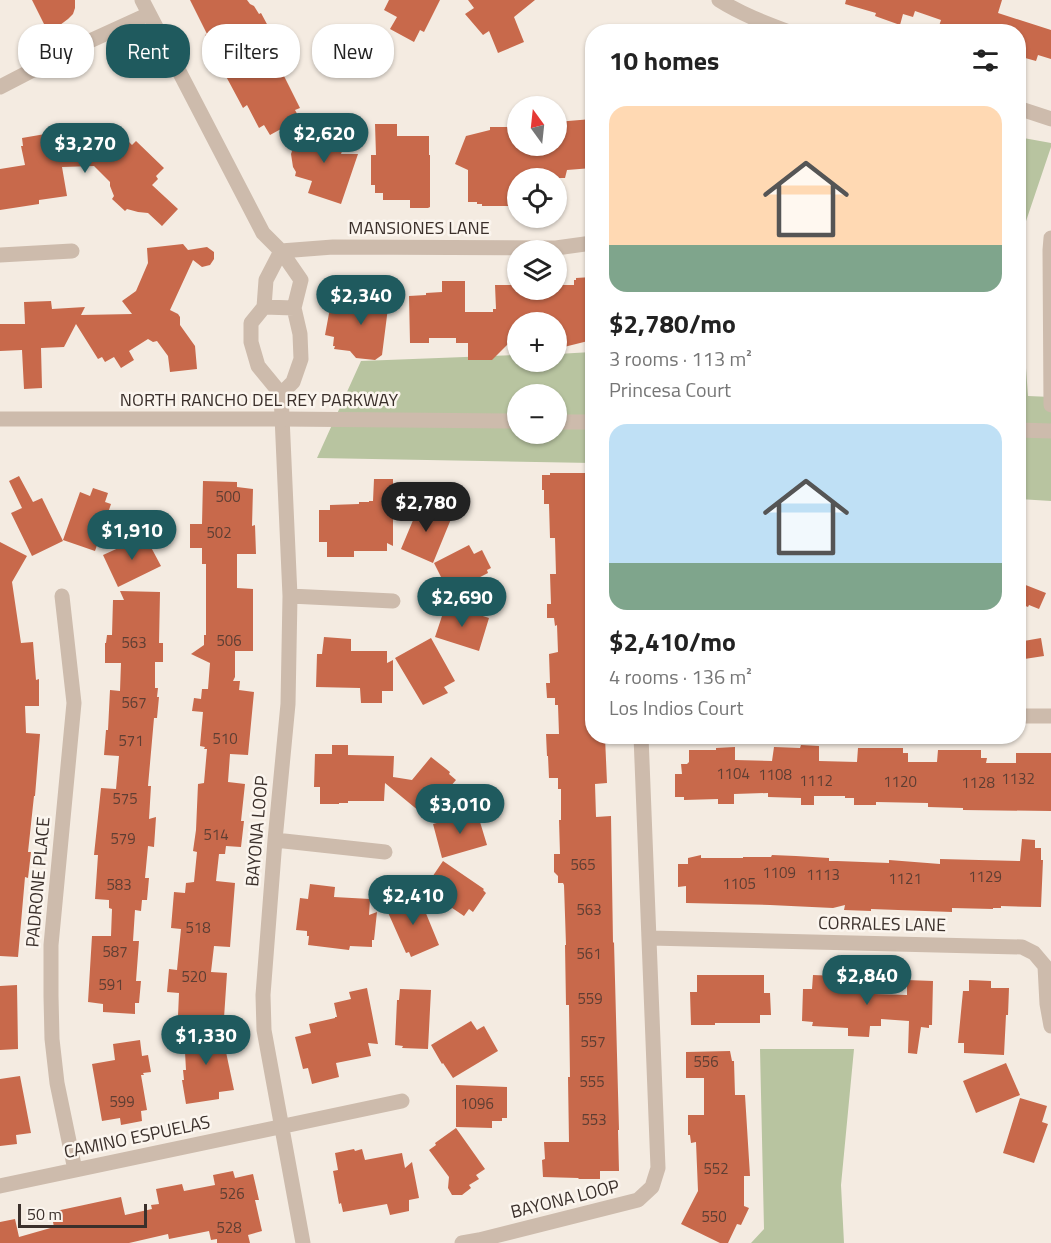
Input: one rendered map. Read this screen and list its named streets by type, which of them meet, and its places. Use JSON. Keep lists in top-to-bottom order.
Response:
{
  "streets": {
    "street": [
      "MANSIONES LANE",
      "NORTH RANCHO DEL REY PARKWAY",
      "BAYONA LOOP",
      "PADRONE PLACE",
      "CORRALES LANE",
      "CAMINO ESPUELAS"
    ]
  },
  "crossings": [
    ["NORTH RANCHO DEL REY PARKWAY", "BAYONA LOOP"],
    ["BAYONA LOOP", "CORRALES LANE"],
    ["BAYONA LOOP", "CAMINO ESPUELAS"],
    ["PADRONE PLACE", "CAMINO ESPUELAS"]
  ],
  "house_numbers": [
    "500",
    "502",
    "506",
    "563",
    "567",
    "510",
    "571",
    "1104",
    "1108",
    "1132",
    "1112",
    "1120",
    "1128",
    "575",
    "514",
    "579",
    "565",
    "1109",
    "1113",
    "1129",
    "1121",
    "1105",
    "583",
    "563",
    "518",
    "587",
    "561",
    "520",
    "591",
    "559",
    "557",
    "556",
    "555",
    "599",
    "1096",
    "553",
    "552",
    "526",
    "550",
    "528"
  ],
  "scale_bar": "50 m",
  "north": "top",
  "page": {
    "chip": [
      "Buy",
      "Rent",
      "Filters",
      "New"
    ],
    "heading": "10 homes",
    "map_buttons": ["+", "−"],
    "list": [
      {
        "name": "$2,780/mo",
        "note": "3 rooms · 113 m² · Princesa Court"
      },
      {
        "name": "$2,410/mo",
        "note": "4 rooms · 136 m² · Los Indios Court"
      }
    ],
    "price": [
      "$2,620",
      "$3,270",
      "$2,340",
      "$2,780",
      "$1,910",
      "$2,690",
      "$3,010",
      "$2,410",
      "$2,840",
      "$1,330"
    ],
    "scale": "50 m"
  }
}
